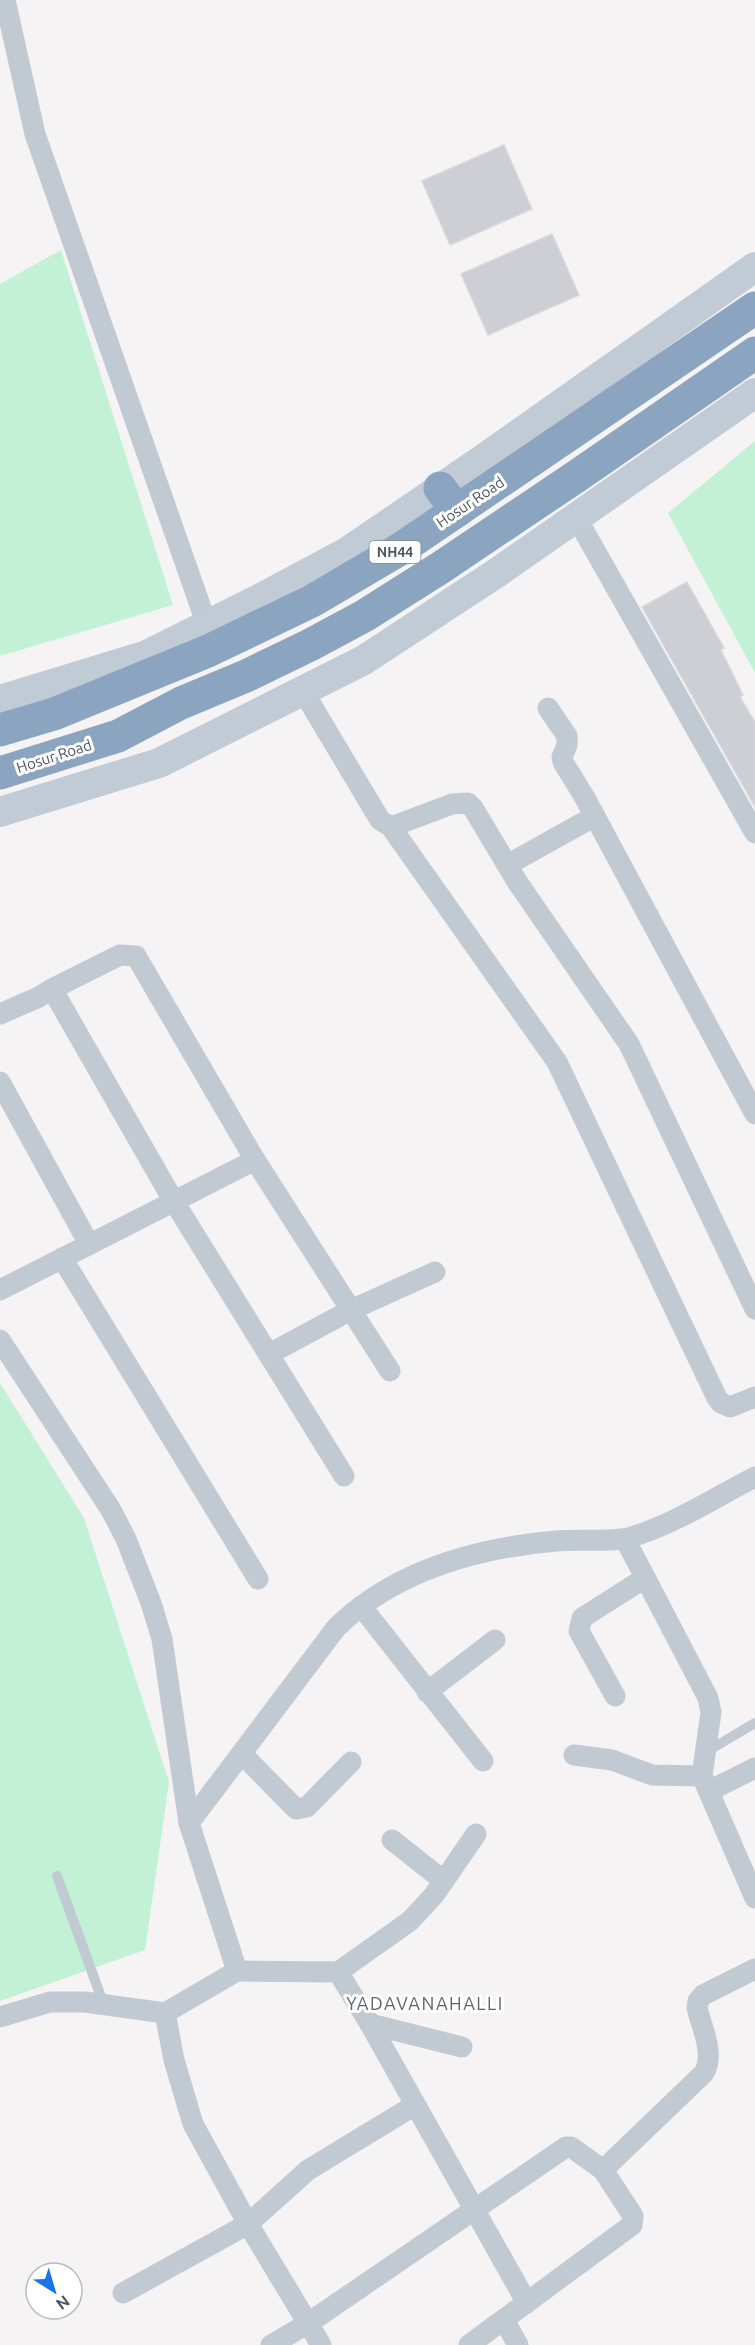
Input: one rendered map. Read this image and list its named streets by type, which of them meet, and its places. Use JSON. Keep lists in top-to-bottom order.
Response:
{
  "streets": {
    "highway": ["Hosur Road", "NH44"]
  },
  "districts": ["YADAVANAHALLI"],
  "north": "bottom right"
}
